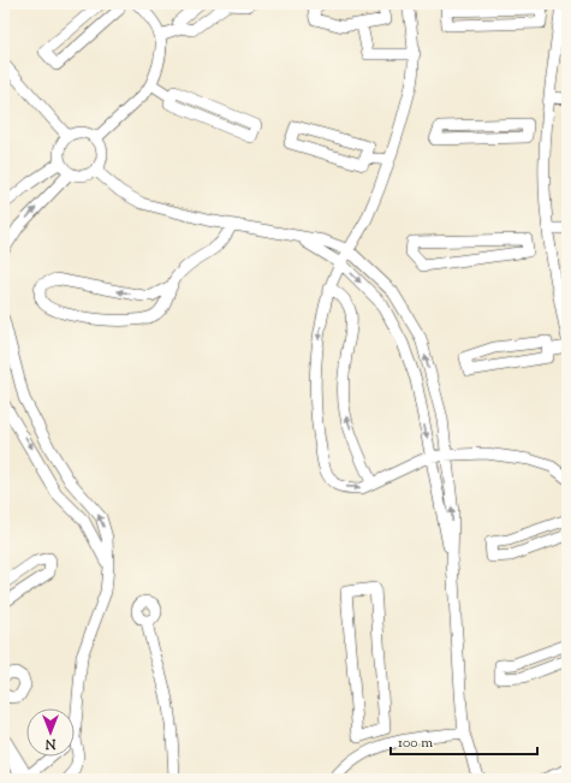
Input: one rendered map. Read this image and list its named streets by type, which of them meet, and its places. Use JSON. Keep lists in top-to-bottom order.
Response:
{
  "scale_bar": "100 m",
  "north": "bottom"
}
